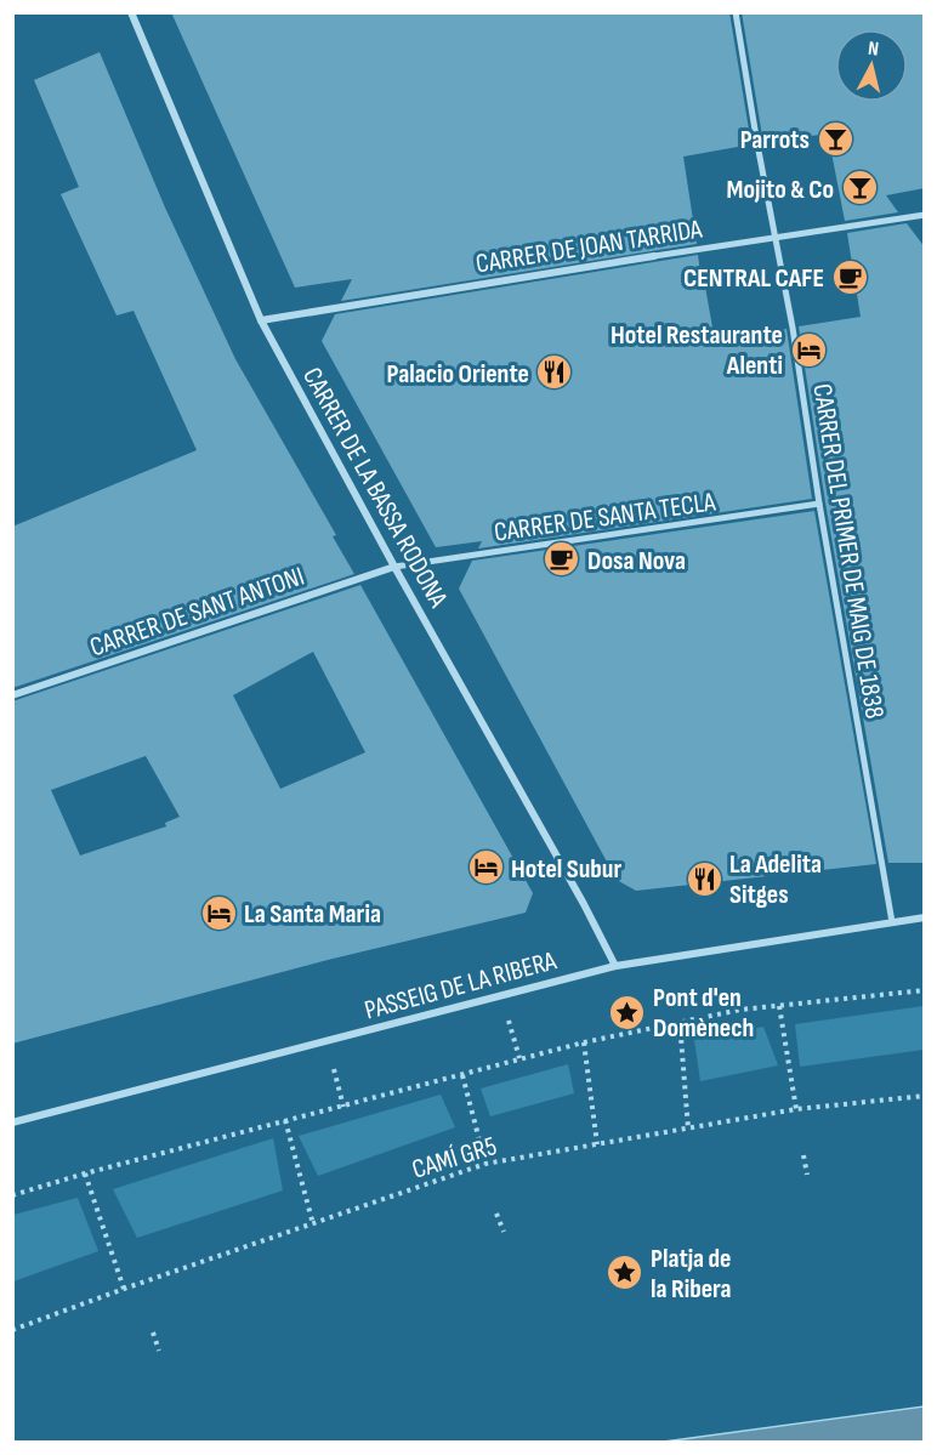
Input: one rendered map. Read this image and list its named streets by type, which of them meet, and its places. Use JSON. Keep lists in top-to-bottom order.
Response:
{
  "streets": {
    "street": [
      "CARRER DE JOAN TARRIDA",
      "CARRER DE LA BASSA RODONA",
      "CARRER DE SANTA TECLA",
      "CARRER DEL PRIMER DE MAIG DE 1838",
      "CARRER DE SANT ANTONI",
      "PASSEIG DE LA RIBERA"
    ],
    "path": ["CAMÍ GR5"]
  },
  "crossings": [
    ["CARRER DE JOAN TARRIDA", "CARRER DE LA BASSA RODONA"],
    ["CARRER DE JOAN TARRIDA", "CARRER DEL PRIMER DE MAIG DE 1838"],
    ["CARRER DE LA BASSA RODONA", "CARRER DE SANTA TECLA"],
    ["CARRER DE LA BASSA RODONA", "CARRER DE SANT ANTONI"],
    ["CARRER DE LA BASSA RODONA", "PASSEIG DE LA RIBERA"],
    ["CARRER DE SANTA TECLA", "CARRER DEL PRIMER DE MAIG DE 1838"],
    ["CARRER DE SANTA TECLA", "CARRER DE SANT ANTONI"],
    ["CARRER DEL PRIMER DE MAIG DE 1838", "PASSEIG DE LA RIBERA"]
  ],
  "places": {
    "bar": ["Parrots", "Mojito & Co"],
    "cafe": ["CENTRAL CAFE", "Dosa Nova"],
    "hotel": ["Hotel Restaurante Alenti", "Hotel Subur", "La Santa Maria"],
    "restaurant": ["Palacio Oriente", "La Adelita Sitges"],
    "place": ["Pont d'en Domènech", "Platja de la Ribera"]
  },
  "north": "top"
}
